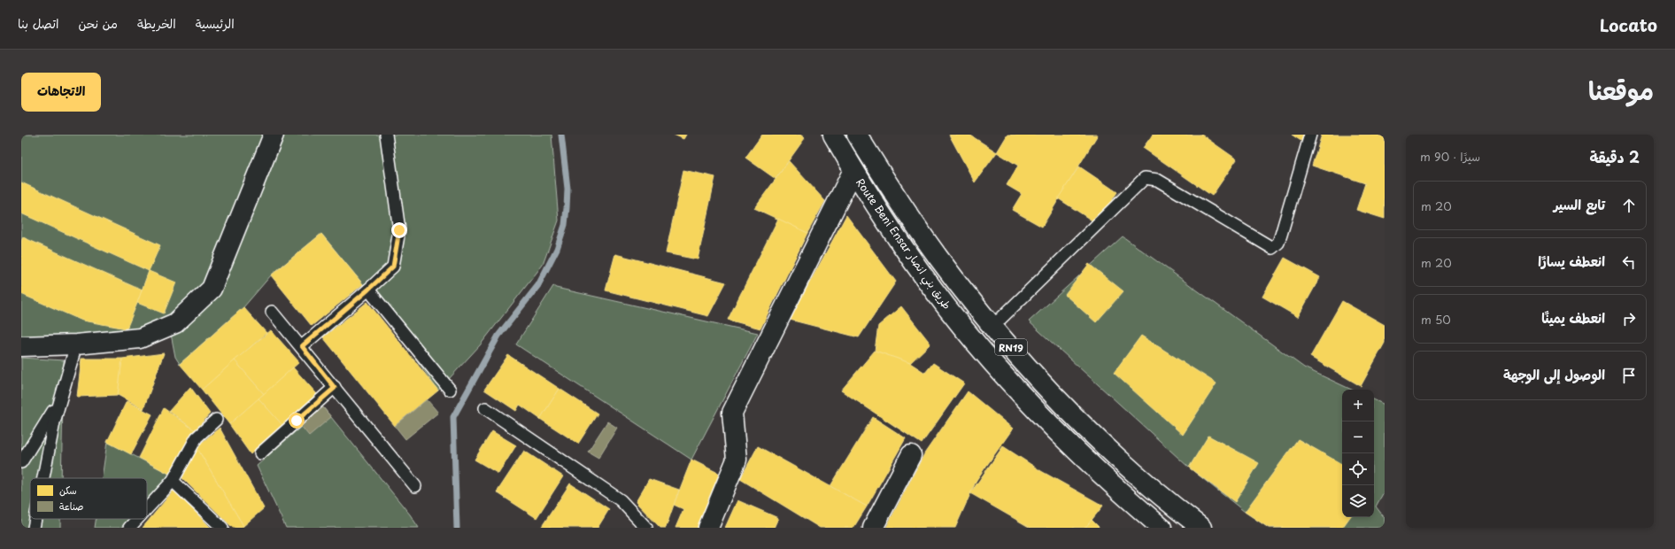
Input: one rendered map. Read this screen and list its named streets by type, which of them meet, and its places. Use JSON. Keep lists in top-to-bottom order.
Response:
{
  "streets": {
    "main road": ["Route Beni Ensar طريق بني انصار", "RN19"]
  },
  "legend": ["سكن", "صناعة"],
  "page": {
    "header": "Locato",
    "nav": [
      "الرئيسية",
      "الخريطة",
      "من نحن",
      "اتصل بنا"
    ],
    "title": "موقعنا",
    "buttons": "الاتجاهات",
    "heading": ["2 دقيقة", "سيرًا · 90 m"],
    "list": [
      ["تابع السير", "20 m"],
      ["انعطف يسارًا", "20 m"],
      ["انعطف يمينًا", "50 m"],
      "الوصول إلى الوجهة"
    ],
    "map_buttons": ["+", "−"]
  }
}
